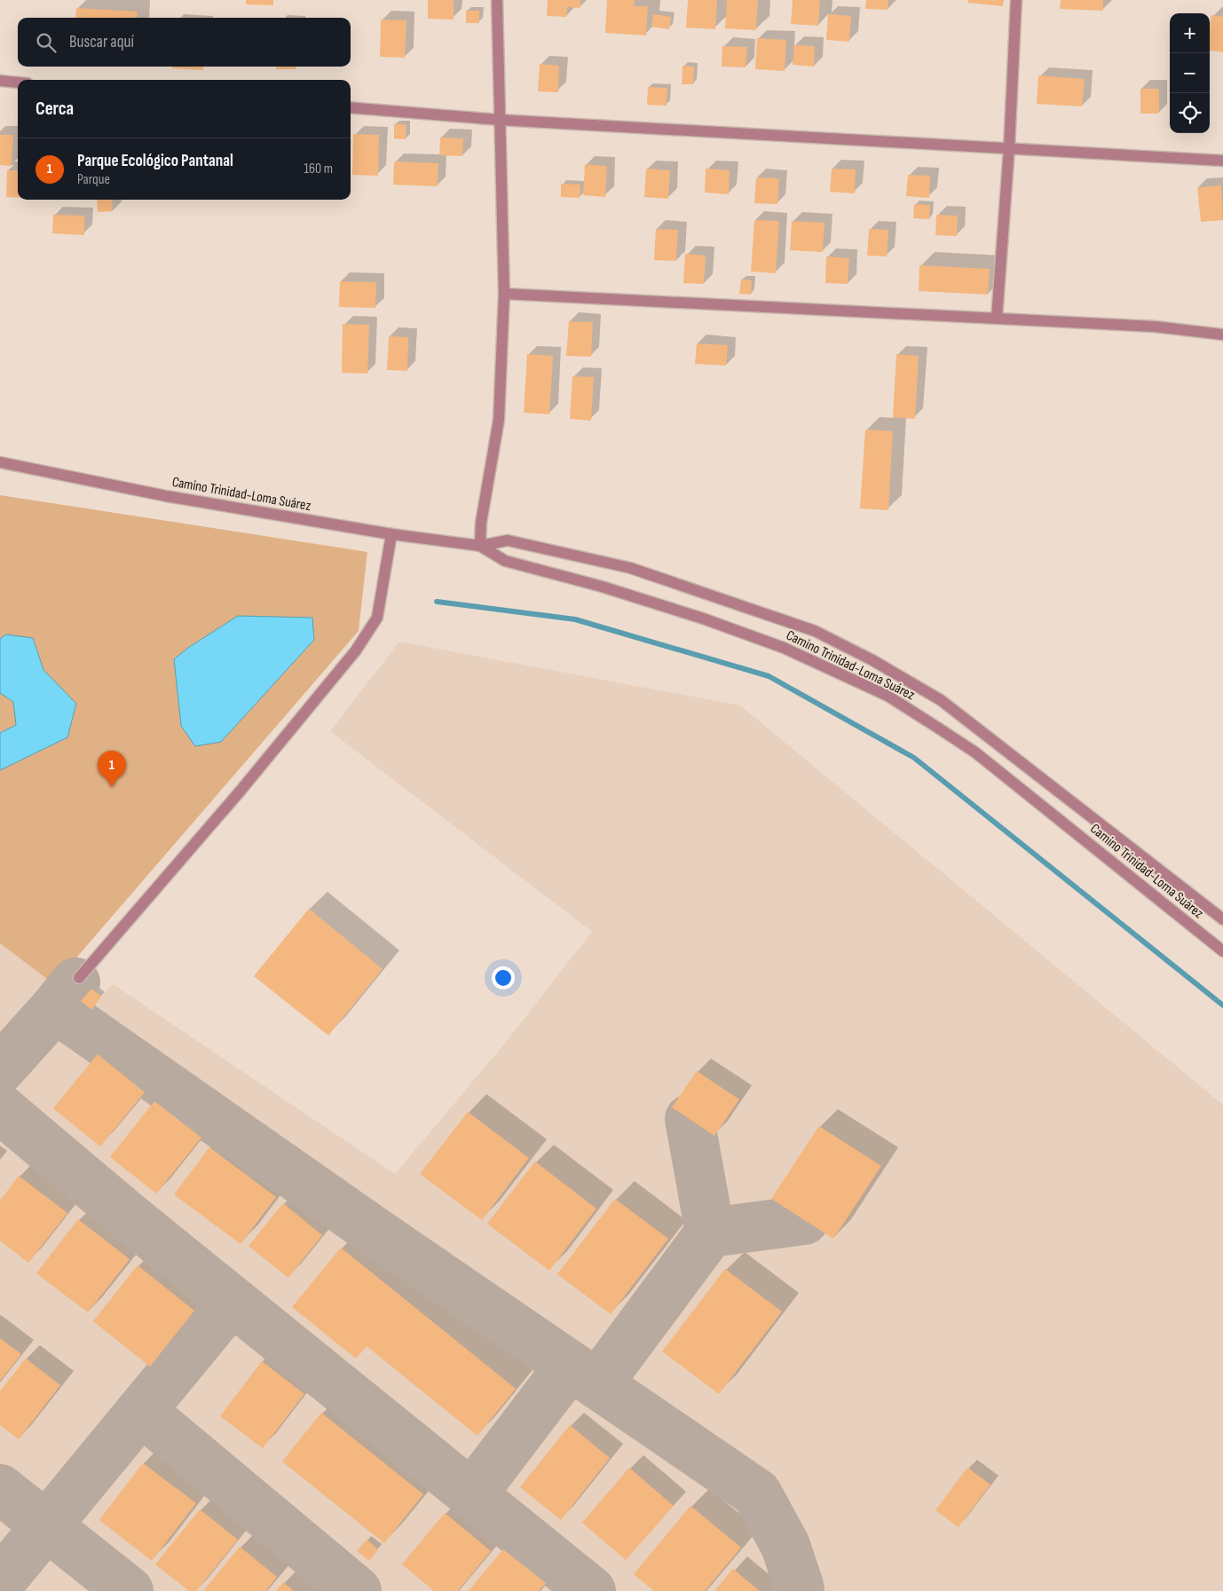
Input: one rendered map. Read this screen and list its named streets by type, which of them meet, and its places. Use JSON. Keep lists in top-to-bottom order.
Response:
{
  "streets": {
    "street": ["Camino Trinidad-Loma Suárez"]
  },
  "page": {
    "map_buttons": ["+", "−"],
    "search": "Buscar aquí",
    "heading": "Cerca",
    "list": [
      {
        "mark": "1",
        "name": "Parque Ecológico Pantanal",
        "note": "Parque",
        "value": "160 m"
      }
    ],
    "pins": "1"
  }
}
